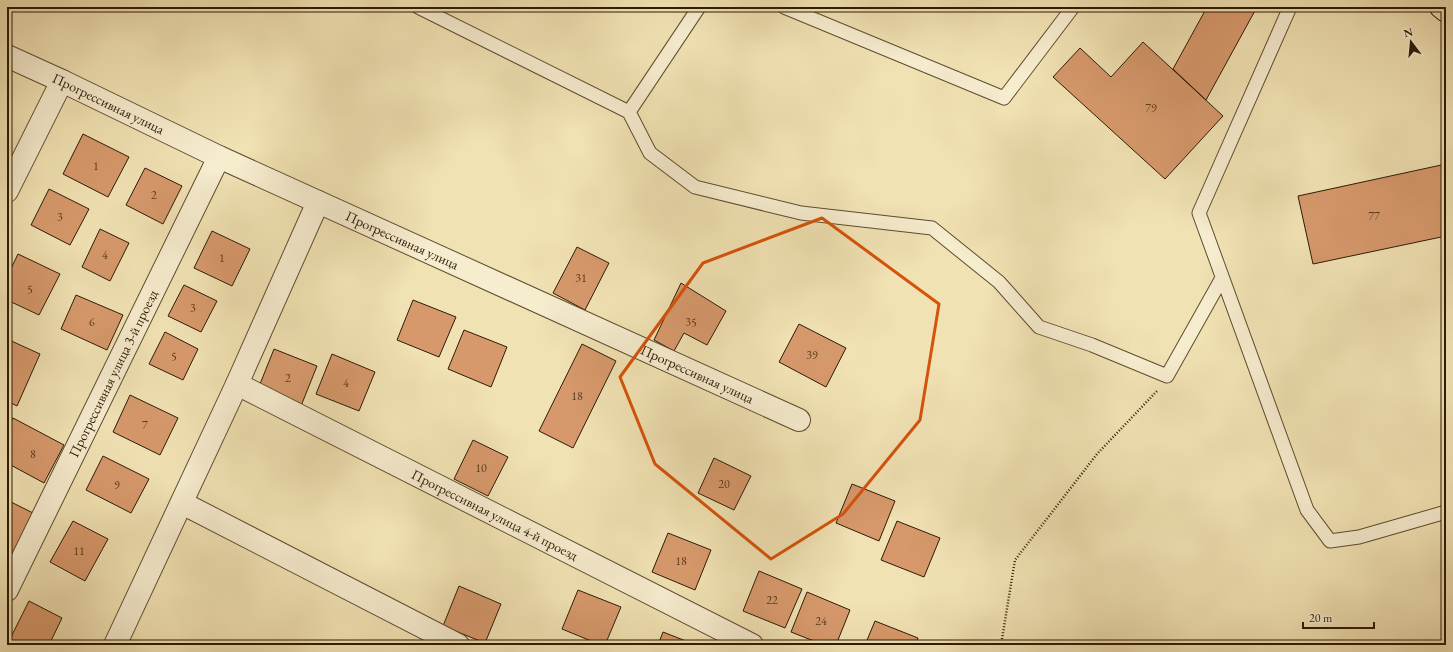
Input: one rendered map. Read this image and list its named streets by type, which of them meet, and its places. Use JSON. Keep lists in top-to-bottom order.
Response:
{
  "streets": {
    "street": ["Прогрессивная улица", "Прогрессивная улица 3-й проезд", "Прогрессивная улица 4-й проезд"]
  },
  "crossings": [
    ["Прогрессивная улица", "Прогрессивная улица 3-й проезд"]
  ],
  "house_numbers": [
    "79",
    "1",
    "2",
    "77",
    "3",
    "4",
    "1",
    "31",
    "5",
    "3",
    "6",
    "35",
    "39",
    "5",
    "2",
    "4",
    "18",
    "7",
    "8",
    "10",
    "20",
    "9",
    "11",
    "18",
    "22",
    "24"
  ],
  "scale_bar": "20 m",
  "north": "top"
}
